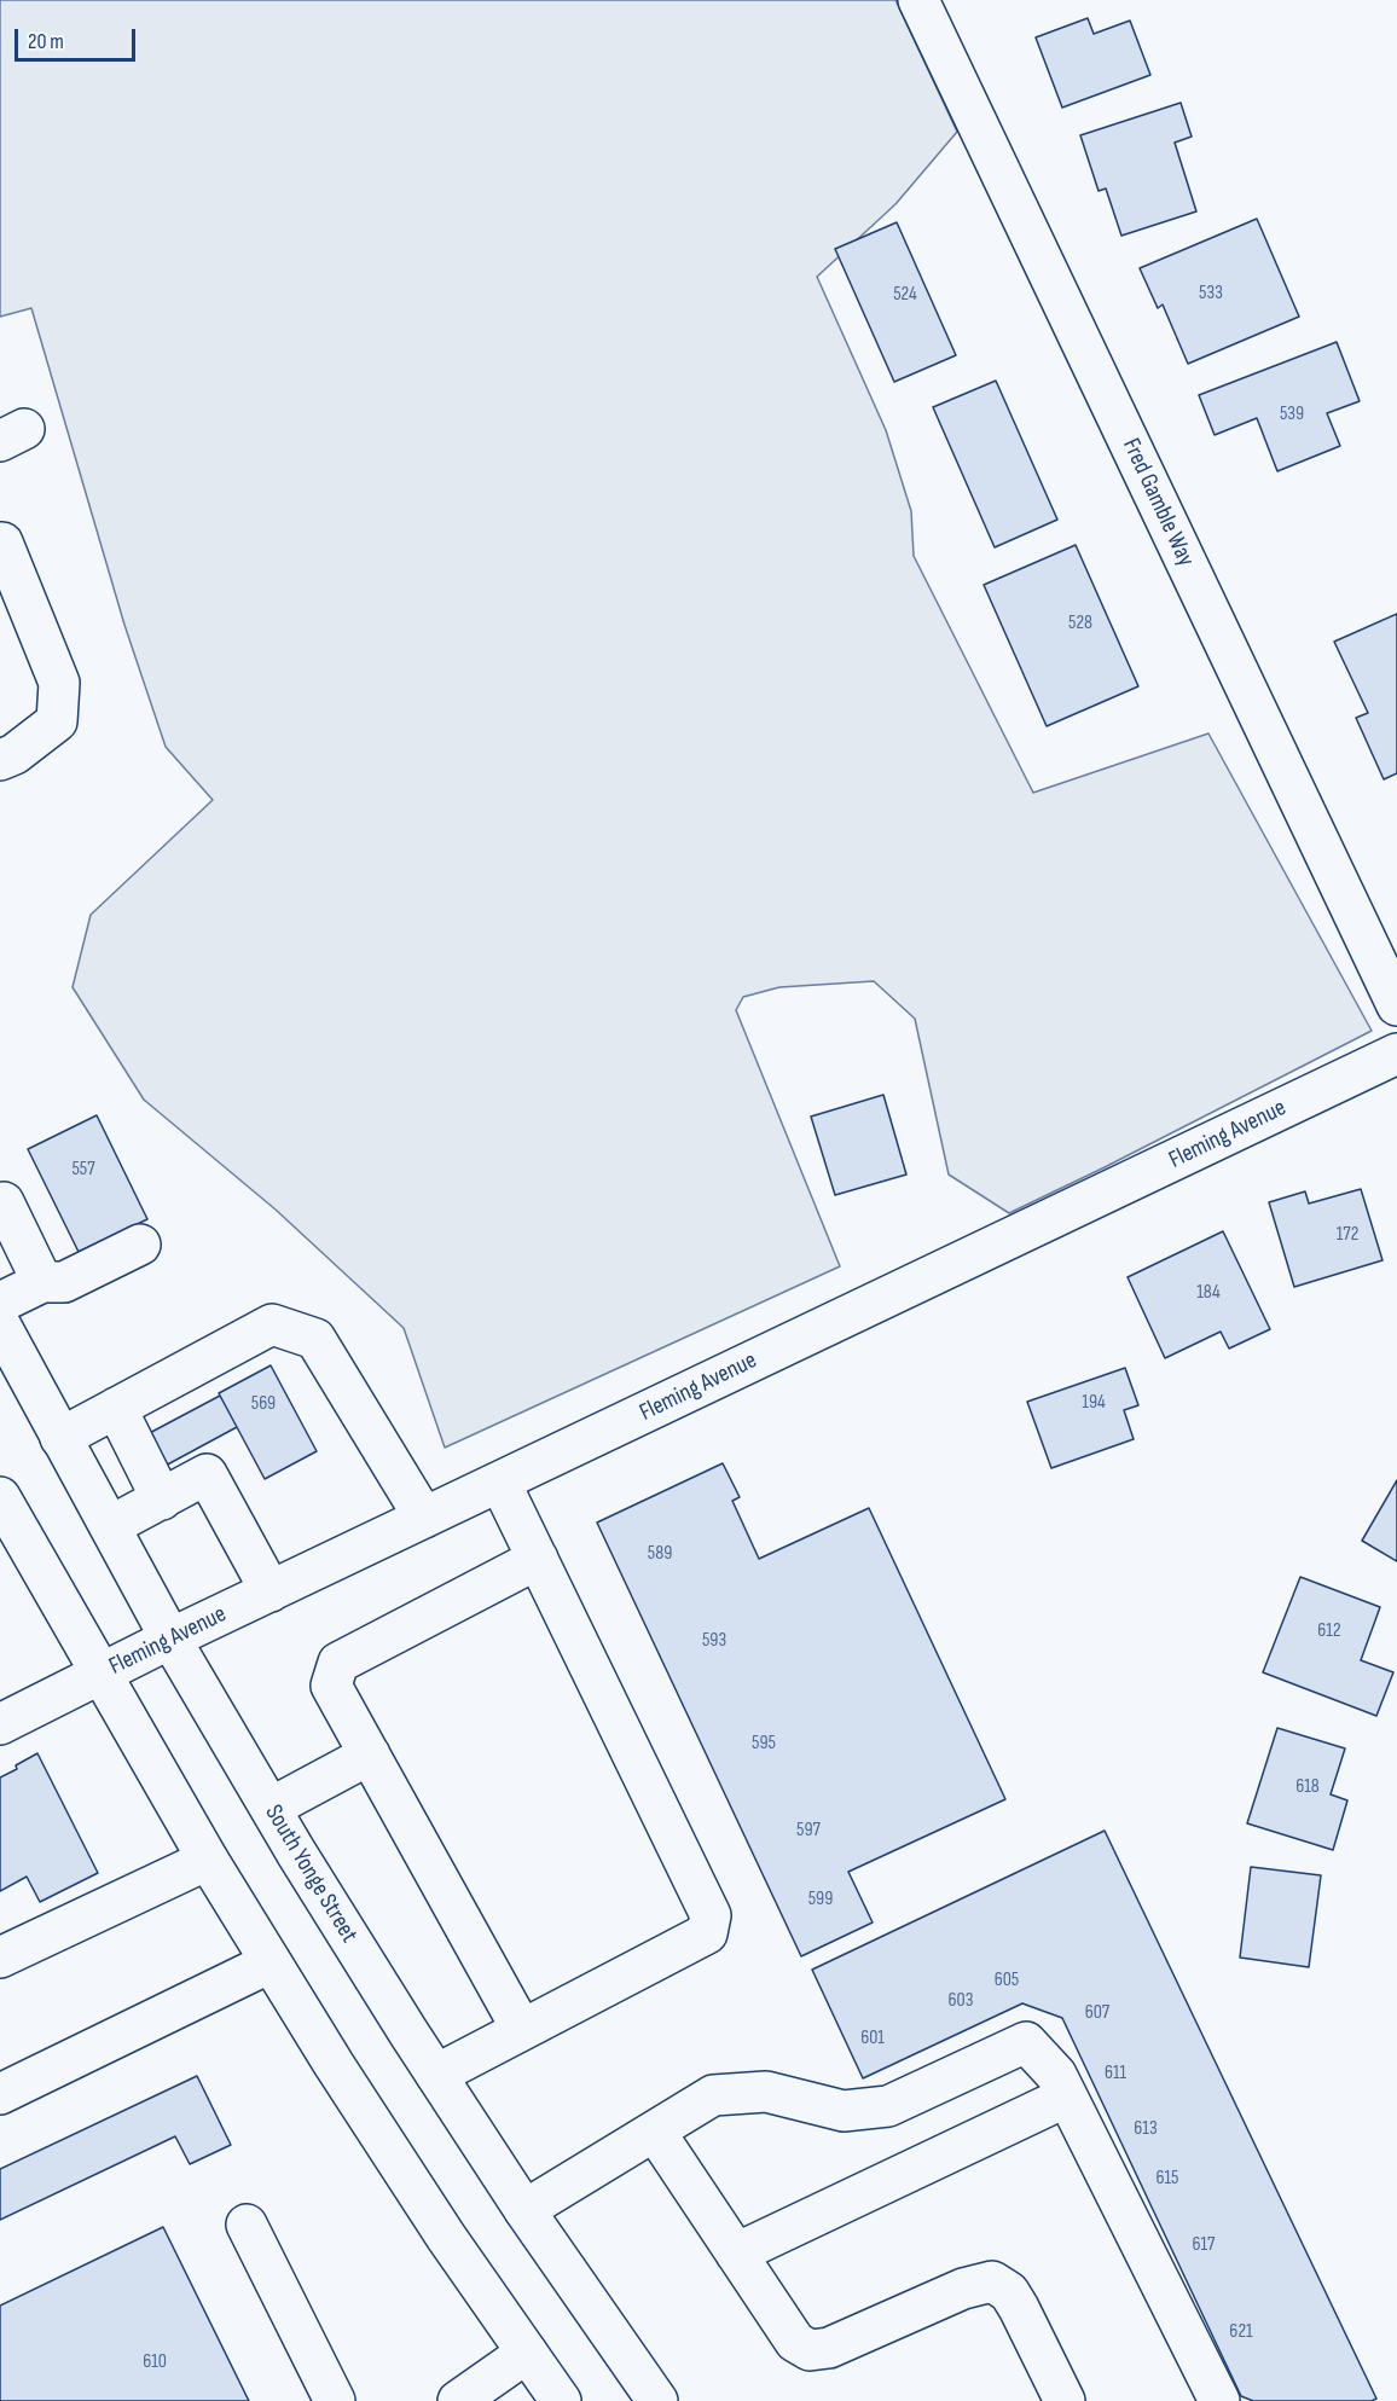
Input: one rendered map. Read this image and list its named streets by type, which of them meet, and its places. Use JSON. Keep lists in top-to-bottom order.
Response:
{
  "streets": {
    "street": ["Fred Gamble Way", "Fleming Avenue", "South Yonge Street"]
  },
  "crossings": [
    ["Fleming Avenue", "South Yonge Street"]
  ],
  "house_numbers": [
    "533",
    "524",
    "539",
    "528",
    "557",
    "172",
    "184",
    "194",
    "569",
    "589",
    "612",
    "593",
    "595",
    "618",
    "597",
    "599",
    "605",
    "603",
    "607",
    "601",
    "611",
    "613",
    "615",
    "617",
    "621",
    "610"
  ],
  "scale_bar": "20 m"
}
